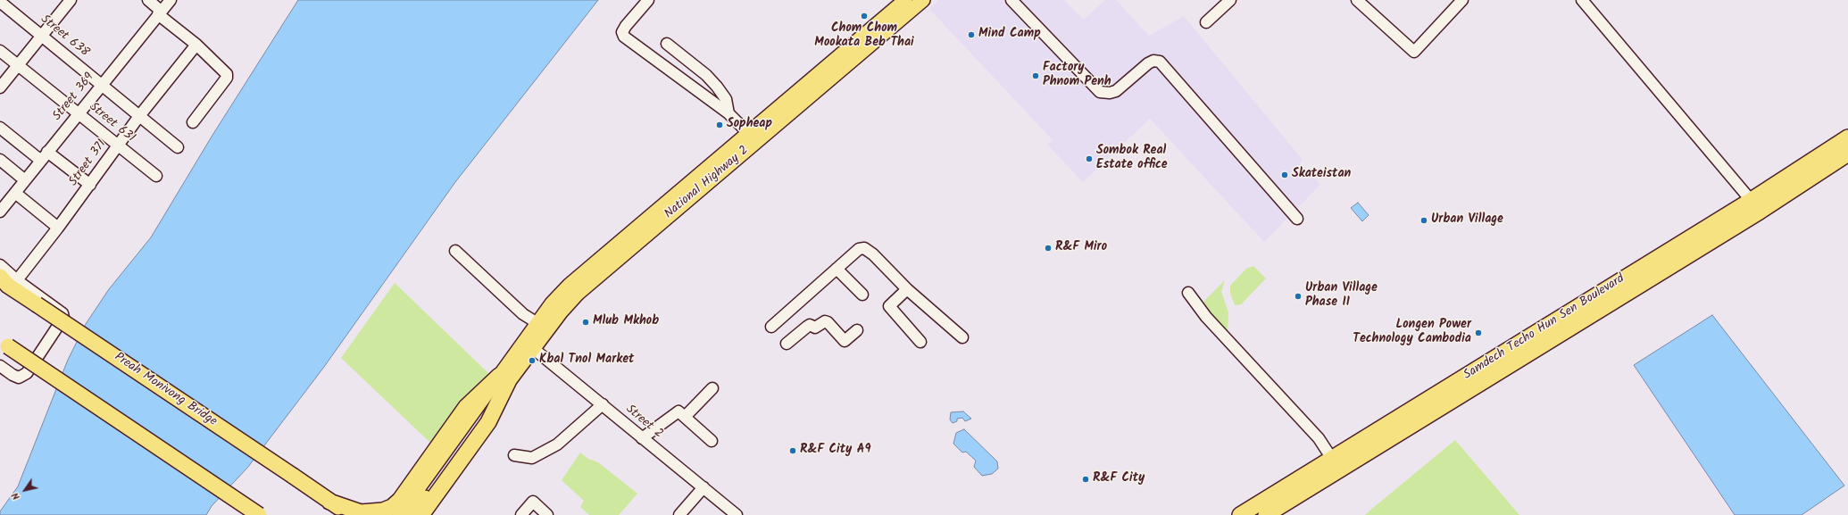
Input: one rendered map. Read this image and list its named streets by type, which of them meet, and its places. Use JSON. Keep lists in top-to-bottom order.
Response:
{
  "streets": {
    "highway": ["Samdech Techo Hun Sen Boulevard", "Preah Monivong Bridge"],
    "main road": ["National Highway 2"],
    "street": [
      "Street 638",
      "Street 369",
      "Street 631",
      "Street 371",
      "Street 2"
    ]
  },
  "crossings": [
    ["Street 638", "Street 369"],
    ["Street 638", "Street 371"],
    ["Street 369", "Street 631"],
    ["Street 631", "Street 371"],
    ["Street 371", "Preah Monivong Bridge"],
    ["National Highway 2", "Street 2"]
  ],
  "places": [
    "Chom Chom Mookata Beb Thai",
    "Mind Camp",
    "Factory Phnom Penh",
    "Sopheap",
    "Sombok Real Estate office",
    "Skateistan",
    "Urban Village",
    "R&F Miro",
    "Urban Village Phase II",
    "Mlub Mkhob",
    "Longen Power Technology Cambodia",
    "Kbal Tnol Market",
    "R&F City A9",
    "R&F City"
  ],
  "north": "bottom left"
}
